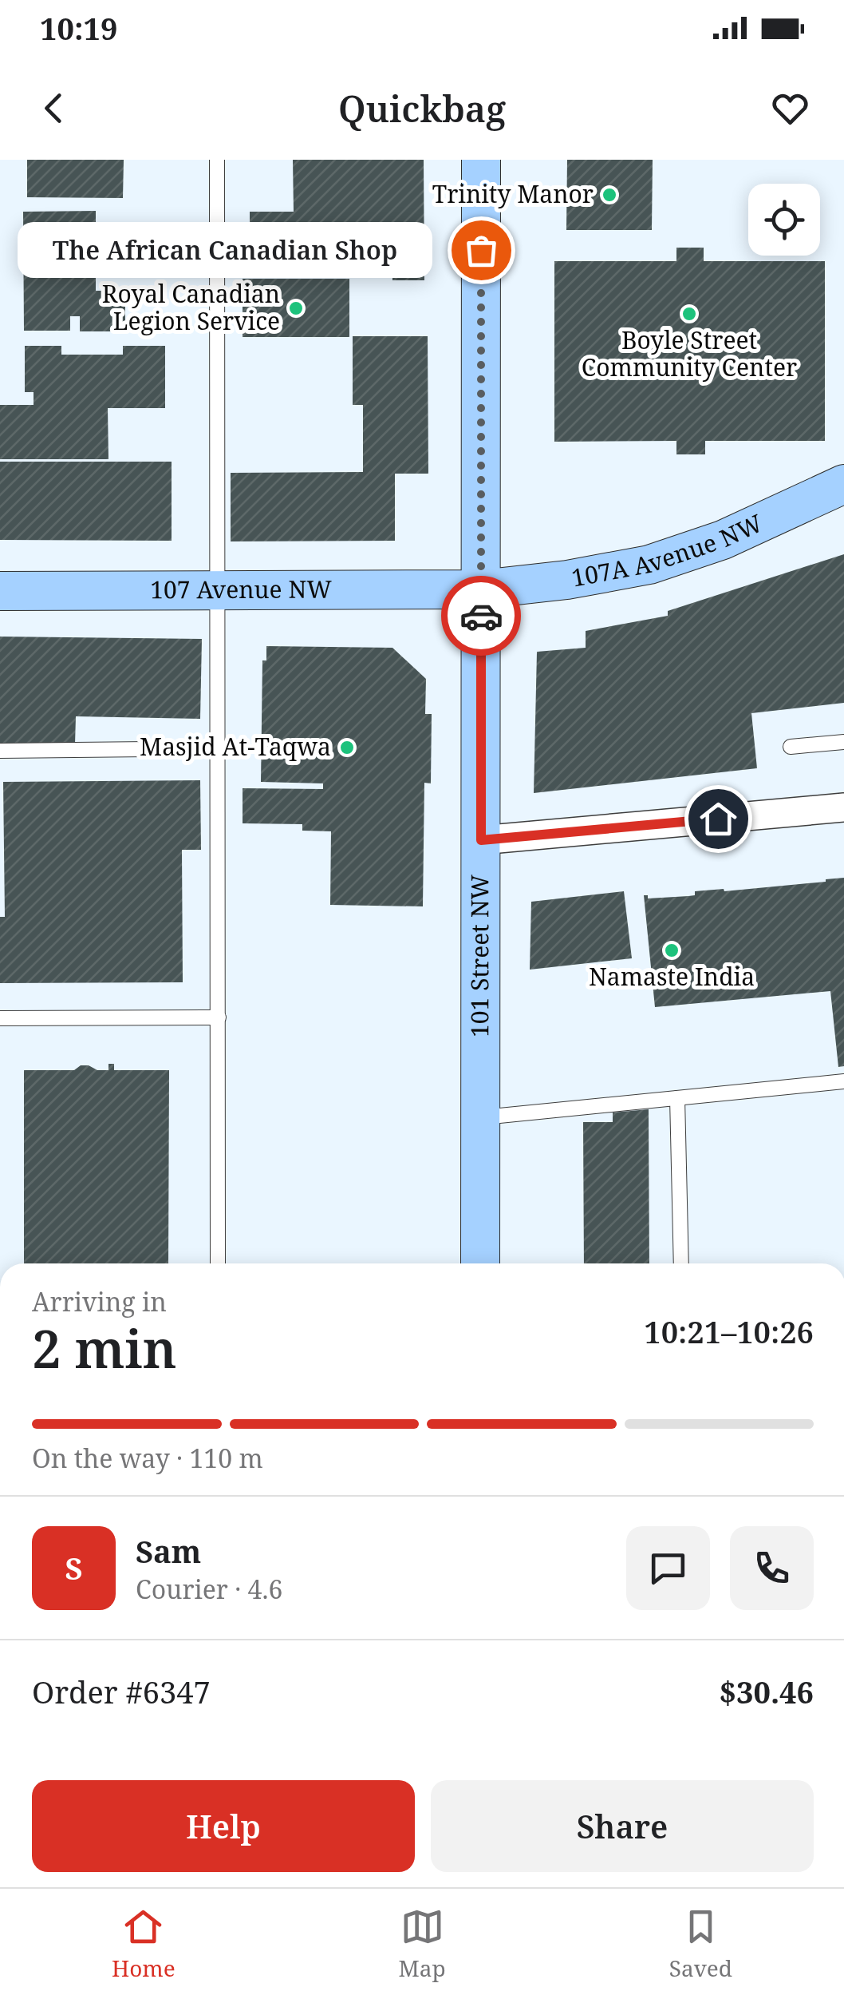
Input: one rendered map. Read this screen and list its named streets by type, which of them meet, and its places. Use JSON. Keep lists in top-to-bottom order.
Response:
{
  "streets": {
    "main road": ["107A Avenue NW", "107 Avenue NW", "101 Street NW"]
  },
  "crossings": [
    ["107A Avenue NW", "107 Avenue NW"],
    ["107A Avenue NW", "101 Street NW"],
    ["107 Avenue NW", "101 Street NW"]
  ],
  "places": [
    "Trinity Manor",
    "The African Canadian Shop",
    "Royal Canadian Legion Service",
    "Boyle Street Community Center",
    "Masjid At-Taqwa",
    "Namaste India"
  ],
  "page": {
    "status": "10:19",
    "header": "Quickbag",
    "bubble": "The African Canadian Shop",
    "heading": ["2 min", "Arriving in", "10:21–10:26"],
    "panel": [
      "Sam",
      "Courier · 4.6",
      "Order #6347",
      "$30.46"
    ],
    "bar": "On the way · 110 m",
    "round": "S",
    "buttons": ["Help", "Share"],
    "tabs": ["Home", "Map", "Saved"]
  }
}
